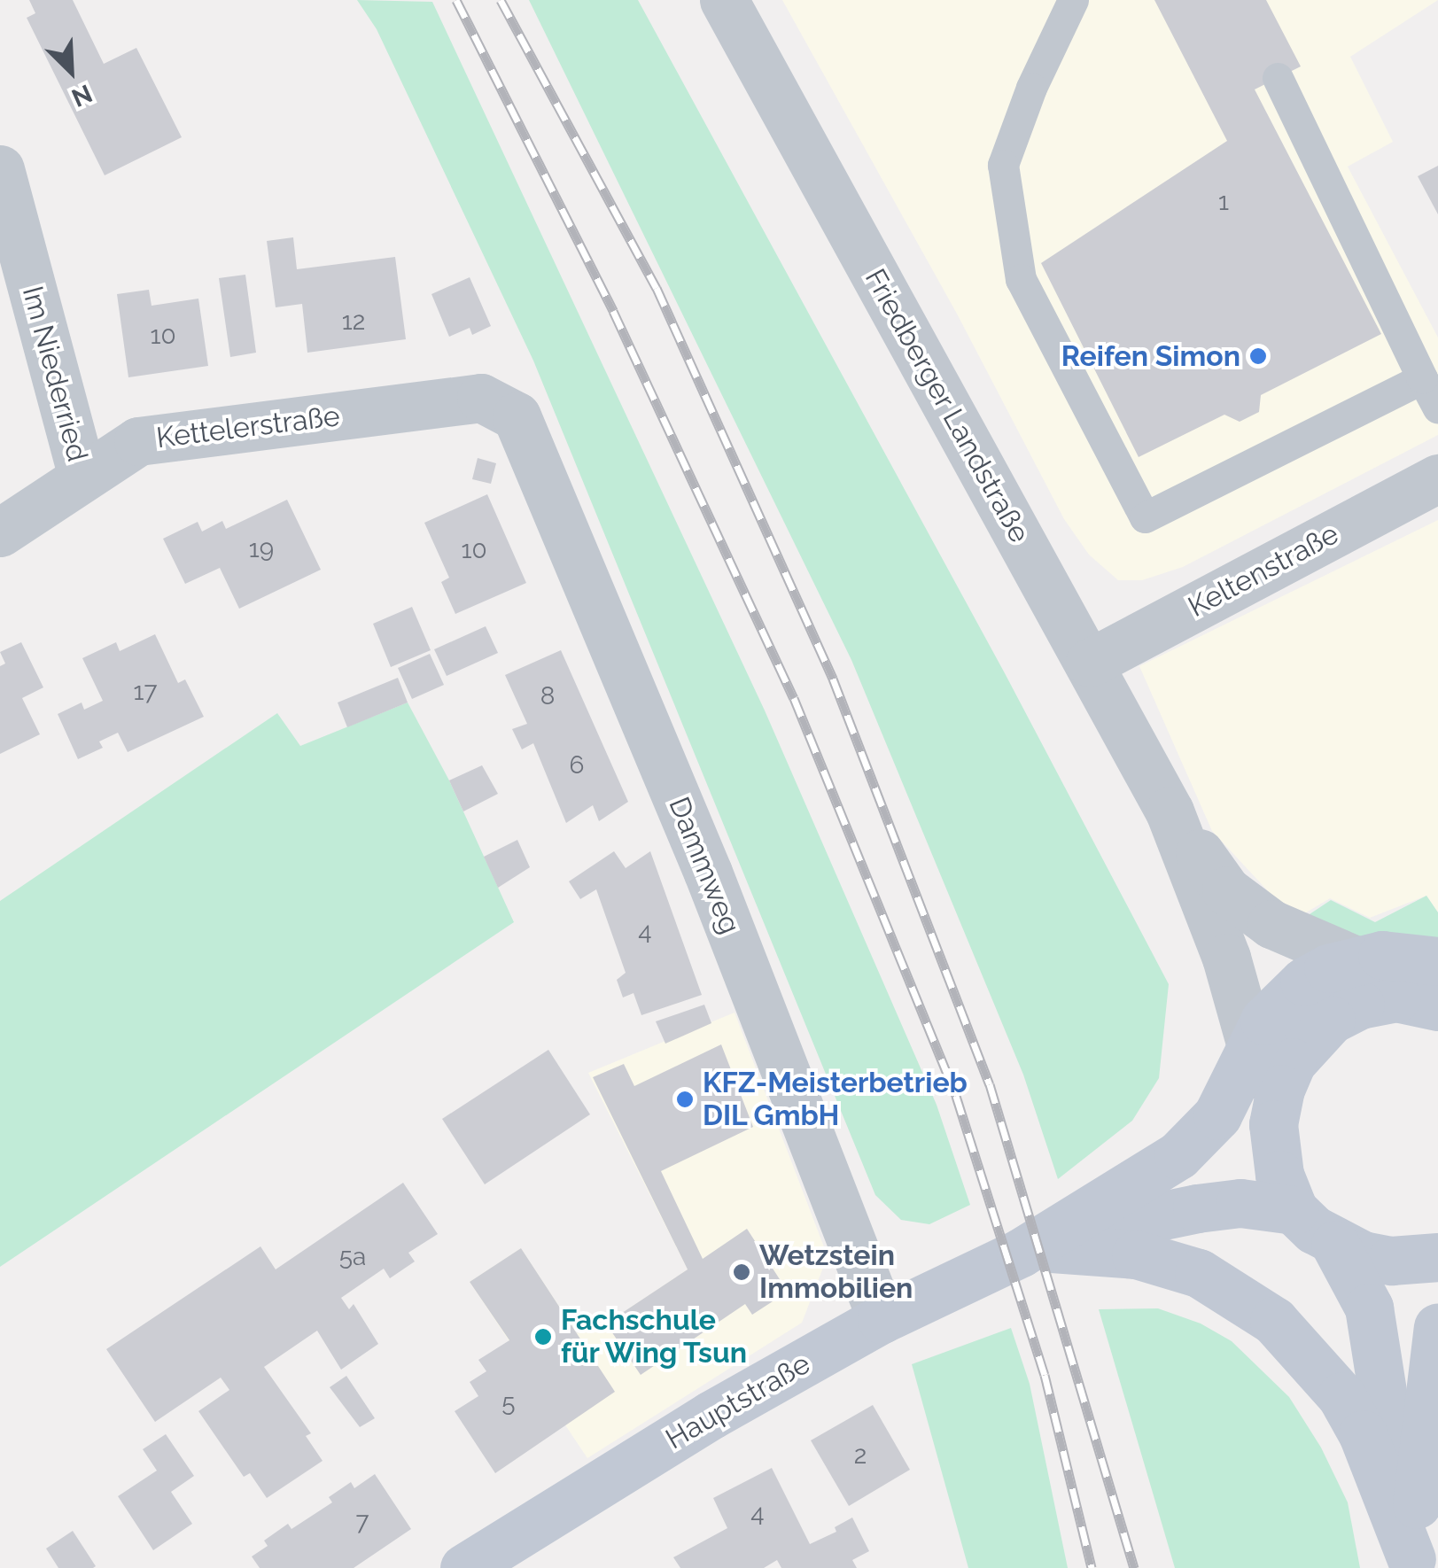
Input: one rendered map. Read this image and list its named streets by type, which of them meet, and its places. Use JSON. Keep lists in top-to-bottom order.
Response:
{
  "streets": {
    "main road": ["Friedberger Landstraße", "Hauptstraße"],
    "street": [
      "Im Niederried",
      "Kettelerstraße",
      "Keltenstraße",
      "Dammweg"
    ]
  },
  "crossings": [
    ["Im Niederried", "Kettelerstraße"],
    ["Friedberger Landstraße", "Keltenstraße"],
    ["Friedberger Landstraße", "Hauptstraße"],
    ["Kettelerstraße", "Dammweg"],
    ["Dammweg", "Hauptstraße"]
  ],
  "places": [
    "Reifen Simon",
    "KFZ-Meisterbetrieb DIL GmbH",
    "Wetzstein Immobilien",
    "Fachschule für Wing Tsun"
  ],
  "house_numbers": [
    "1",
    "12",
    "10",
    "19",
    "10",
    "17",
    "8",
    "6",
    "4",
    "5a",
    "5",
    "2",
    "4",
    "7"
  ],
  "north": "bottom right"
}
